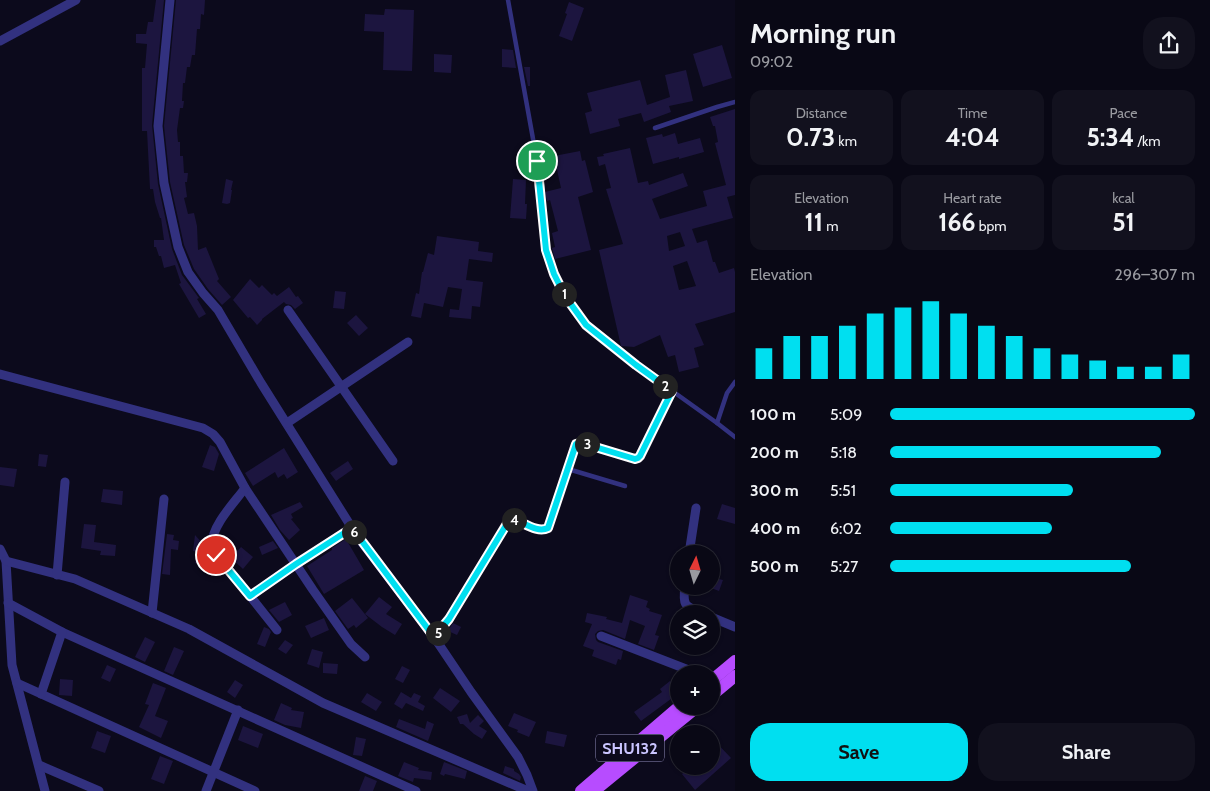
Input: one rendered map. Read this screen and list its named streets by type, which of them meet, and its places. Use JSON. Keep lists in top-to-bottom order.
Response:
{
  "streets": {
    "main road": ["SHU132"]
  },
  "north": "top",
  "page": {
    "heading": ["Morning run", "09:02"],
    "stats": [
      ["Distance", "0.73 km"],
      ["Time", "4:04"],
      ["Pace", "5:34 /km"],
      ["Elevation", "11 m"],
      ["Heart rate", "166 bpm"],
      ["kcal", "51"]
    ],
    "chart": ["Elevation", "296–307 m"],
    "pins": [
      "1",
      "2",
      "3",
      "4",
      "6",
      "5"
    ],
    "list": [
      {
        "name": "100 m",
        "note": "5:09"
      },
      {
        "name": "200 m",
        "note": "5:18"
      },
      {
        "name": "300 m",
        "note": "5:51"
      },
      {
        "name": "400 m",
        "note": "6:02"
      },
      {
        "name": "500 m",
        "note": "5:27"
      }
    ],
    "map_buttons": ["+", "−"],
    "buttons": ["Save", "Share"]
  }
}
